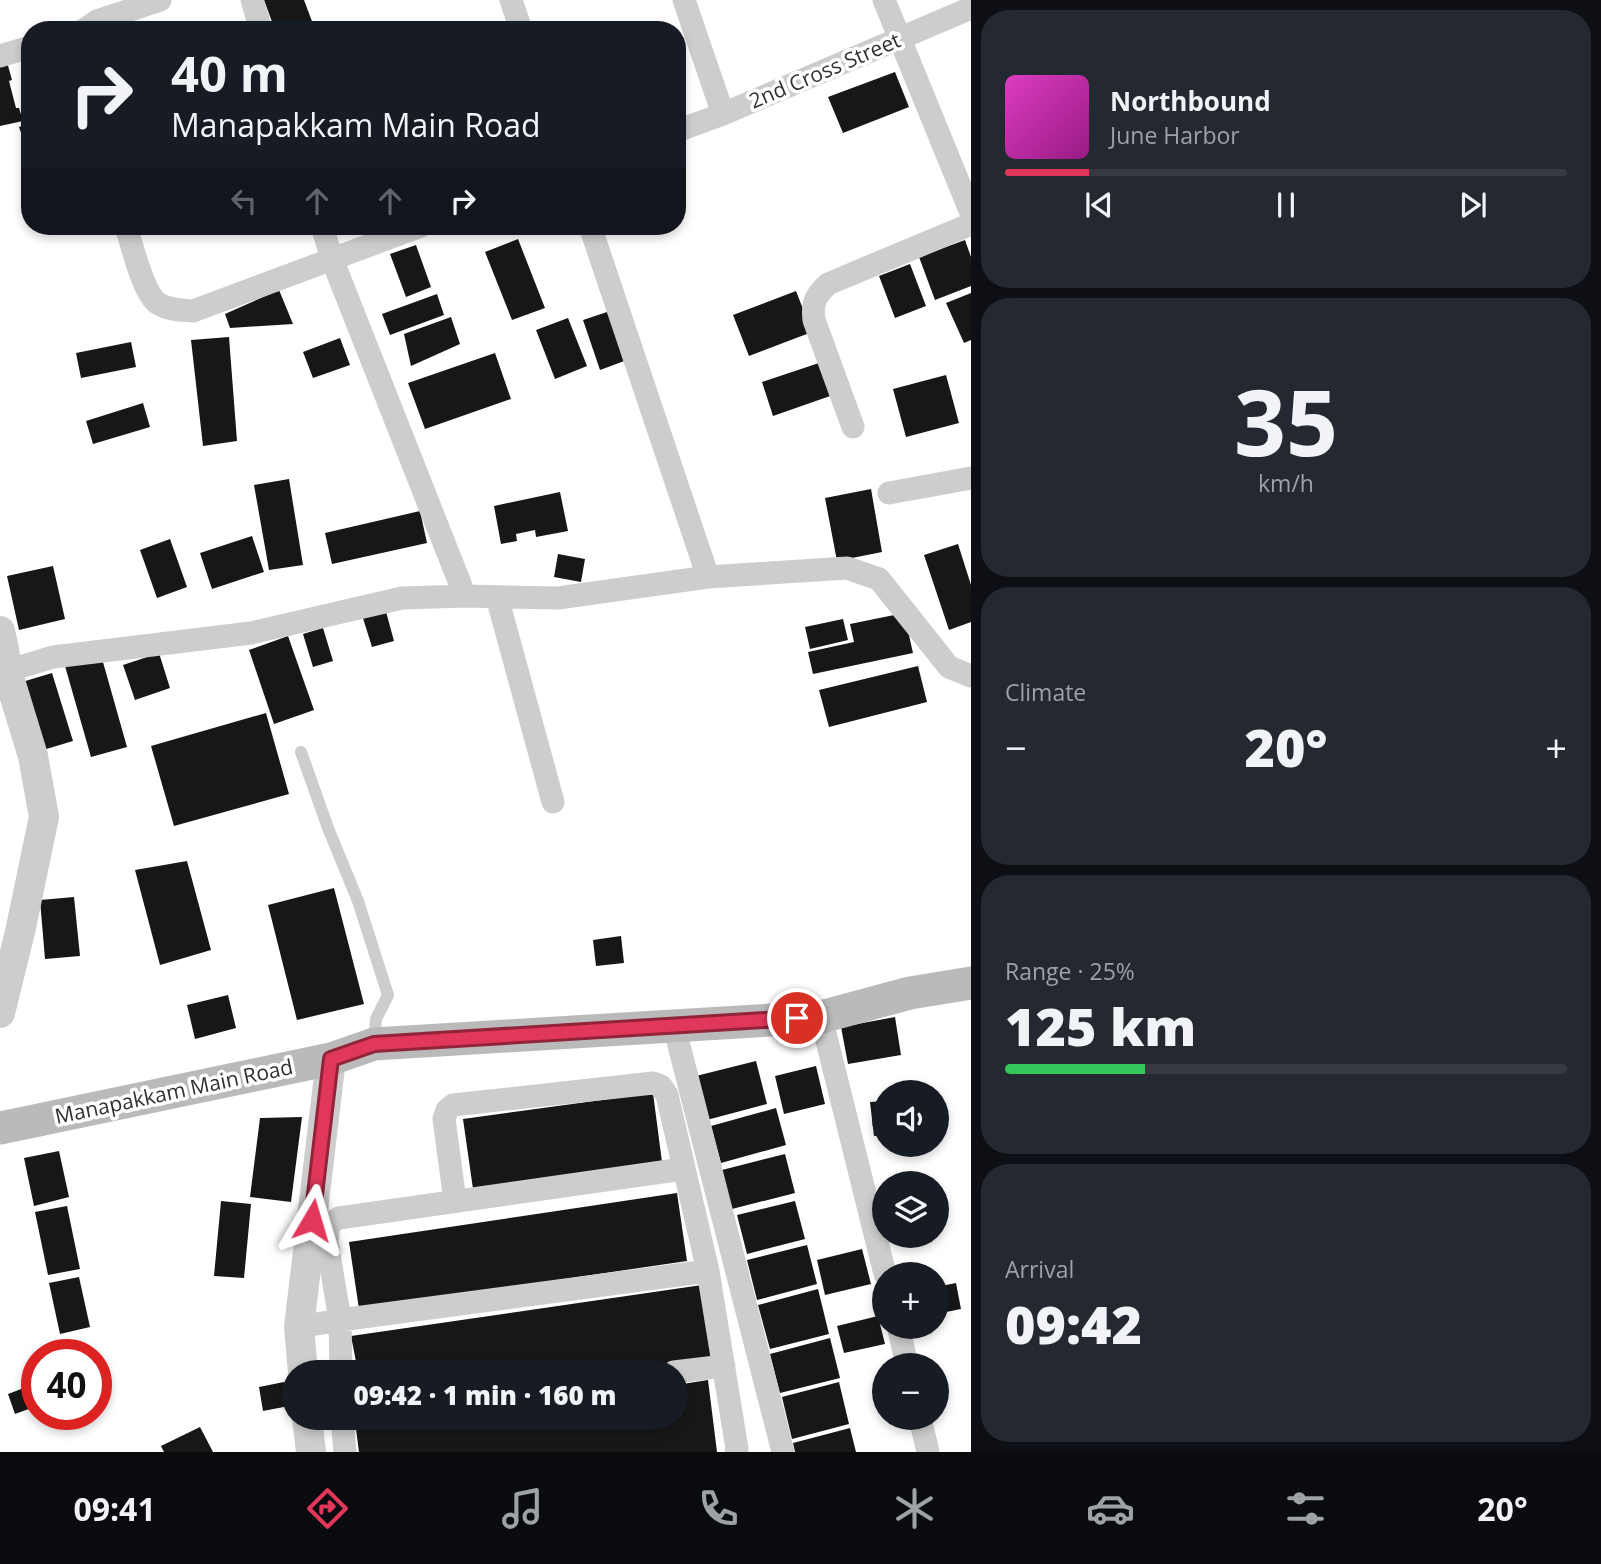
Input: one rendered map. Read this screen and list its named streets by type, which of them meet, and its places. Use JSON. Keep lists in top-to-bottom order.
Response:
{
  "streets": {
    "main road": ["Manapakkam Main Road"],
    "street": ["2nd Cross Street"]
  },
  "page": {
    "turn": ["40 m", "Manapakkam Main Road"],
    "song": ["Northbound", "June Harbor"],
    "tile": [
      ["35", "km/h"],
      "Climate",
      ["Range · 25%", "125 km"],
      ["Arrival", "09:42"]
    ],
    "heat": ["−", "20°", "+"],
    "map_buttons": ["+", "−"],
    "limit": "40",
    "trip": "09:42 · 1 min · 160 m",
    "tabs": ["09:41", "20°"]
  }
}
